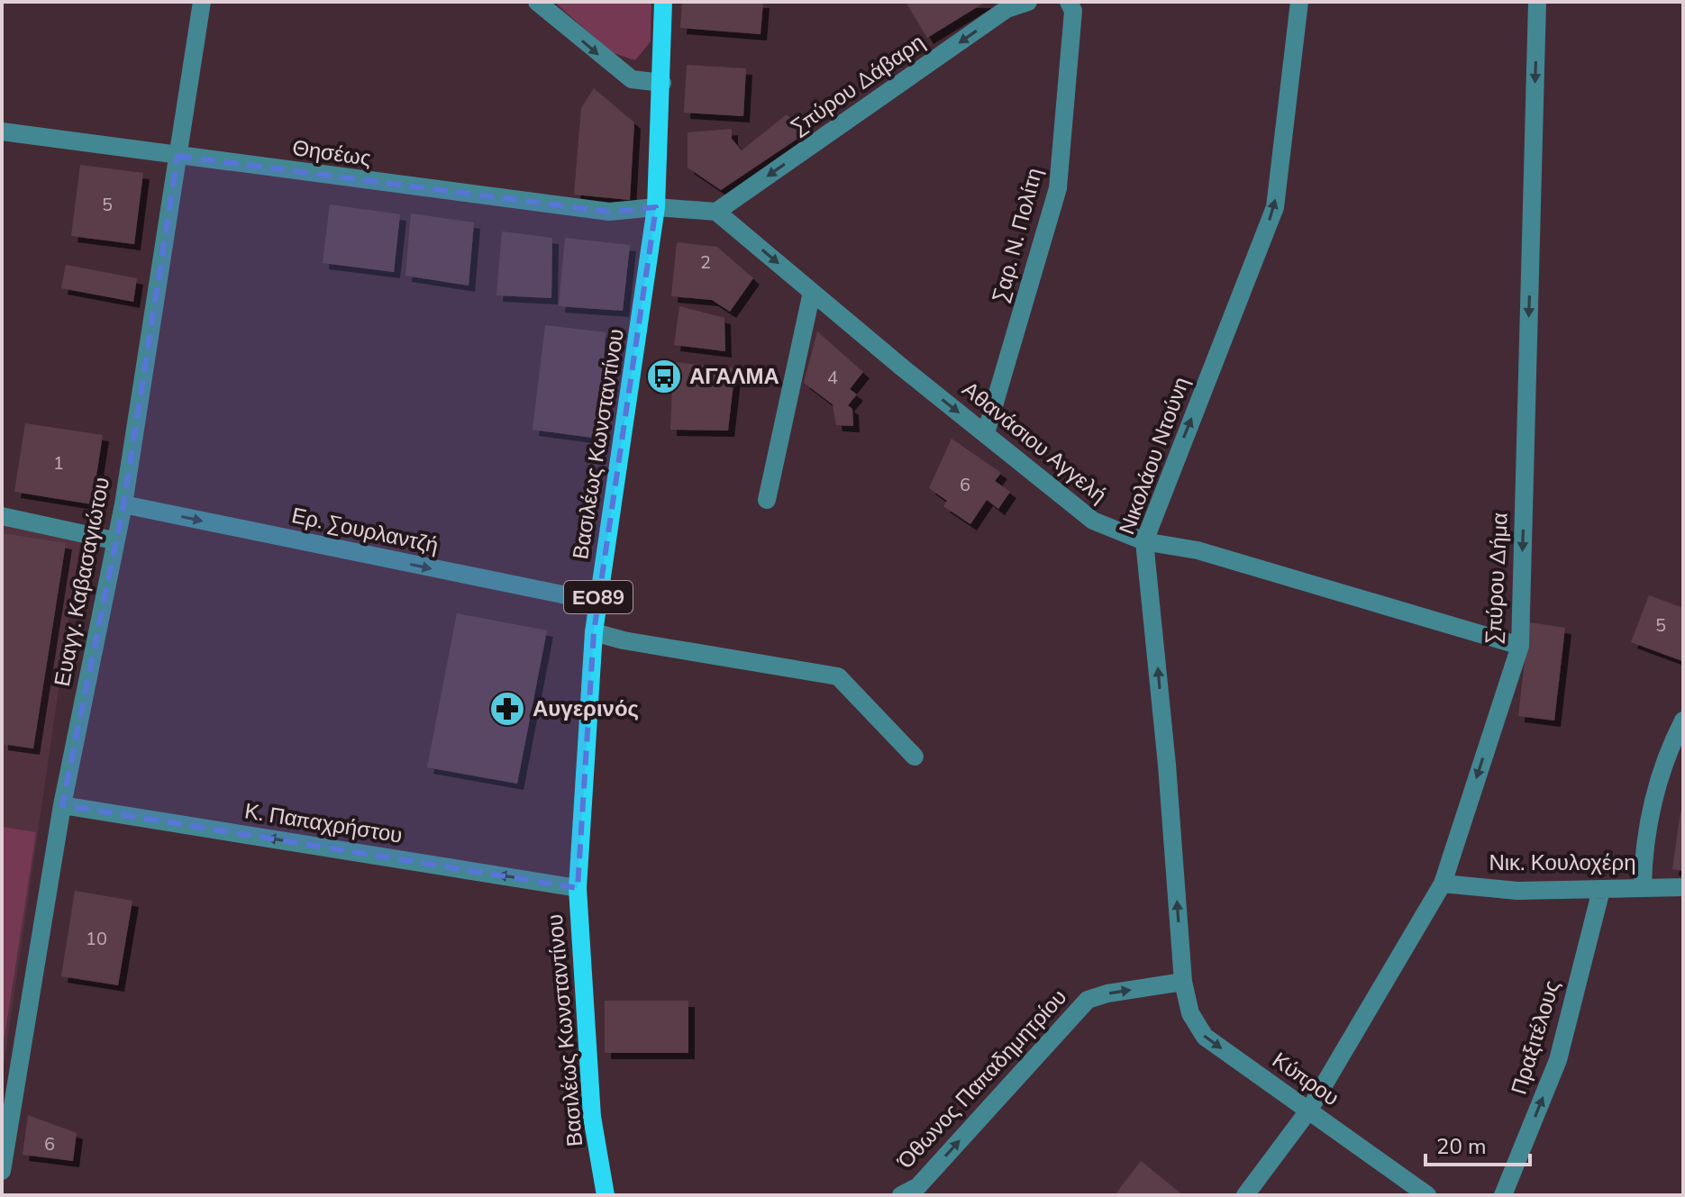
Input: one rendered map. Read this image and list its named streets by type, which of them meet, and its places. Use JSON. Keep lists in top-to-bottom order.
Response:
{
  "streets": {
    "main road": ["Βασιλέως Κωνσταντίνου", "ΕΟ89"],
    "street": [
      "Σπύρου Δάβαρη",
      "Θησέως",
      "Σαρ. Ν. Πολίτη",
      "Αθανάσιου Αγγελή",
      "Νικολάου Ντούνη",
      "Ερ. Σουρλαντζή",
      "Σπύρου Δήμα",
      "Ευαγγ. Καβασαγιώτου",
      "Κ. Παπαχρήστου",
      "Νικ. Κουλοχέρη",
      "Πραξιτέλους",
      "Όθωνος Παπαδημητρίου",
      "Κύπρου"
    ]
  },
  "crossings": [
    ["Σπύρου Δάβαρη", "Αθανάσιου Αγγελή"],
    ["Θησέως", "Βασιλέως Κωνσταντίνου"],
    ["Θησέως", "Ευαγγ. Καβασαγιώτου"],
    ["Σαρ. Ν. Πολίτη", "Αθανάσιου Αγγελή"],
    ["Αθανάσιου Αγγελή", "Νικολάου Ντούνη"],
    ["Αθανάσιου Αγγελή", "Σπύρου Δήμα"],
    ["Βασιλέως Κωνσταντίνου", "Ερ. Σουρλαντζή"],
    ["Βασιλέως Κωνσταντίνου", "Κ. Παπαχρήστου"],
    ["Νικολάου Ντούνη", "Όθωνος Παπαδημητρίου"],
    ["Νικολάου Ντούνη", "Κύπρου"],
    ["Ερ. Σουρλαντζή", "Ευαγγ. Καβασαγιώτου"],
    ["Σπύρου Δήμα", "Νικ. Κουλοχέρη"],
    ["Σπύρου Δήμα", "Κύπρου"],
    ["Ευαγγ. Καβασαγιώτου", "Κ. Παπαχρήστου"],
    ["Νικ. Κουλοχέρη", "Πραξιτέλους"],
    ["Όθωνος Παπαδημητρίου", "Κύπρου"]
  ],
  "one_way": [
    "Σπύρου Δάβαρη",
    "Αθανάσιου Αγγελή",
    "Νικολάου Ντούνη",
    "Ερ. Σουρλαντζή",
    "Σπύρου Δήμα",
    "Κ. Παπαχρήστου",
    "Πραξιτέλους",
    "Όθωνος Παπαδημητρίου",
    "Κύπρου"
  ],
  "places": {
    "bus stop": ["ΑΓΑΛΜΑ"],
    "pharmacy": ["Αυγερινός"]
  },
  "house_numbers": [
    "5",
    "2",
    "4",
    "1",
    "6",
    "5",
    "10",
    "6"
  ],
  "scale_bar": "20 m"
}
